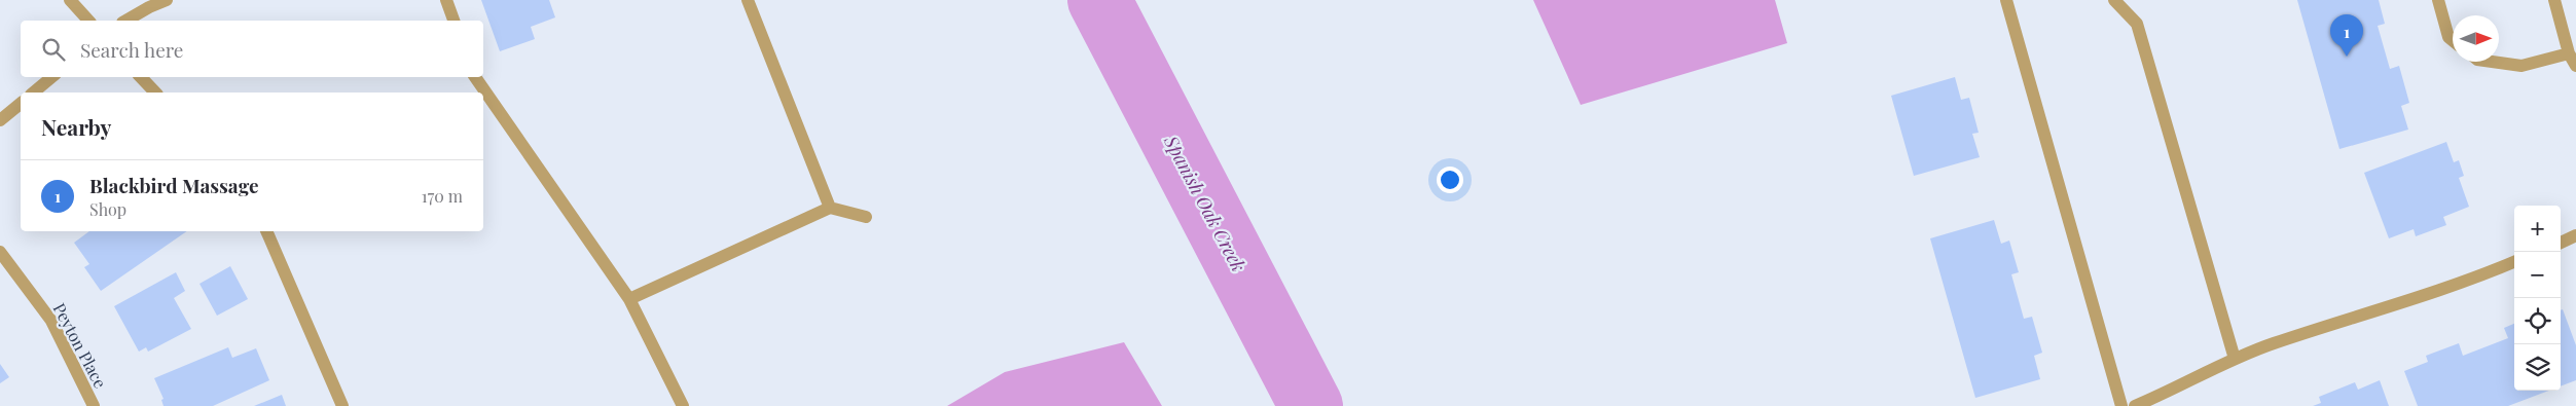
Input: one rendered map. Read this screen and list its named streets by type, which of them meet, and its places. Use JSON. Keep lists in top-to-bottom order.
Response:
{
  "streets": {
    "street": ["Peyton Place"]
  },
  "water": ["Spanish Oak Creek"],
  "north": "right",
  "page": {
    "pins": "1",
    "search": "Search here",
    "heading": "Nearby",
    "list": [
      {
        "mark": "1",
        "name": "Blackbird Massage",
        "note": "Shop",
        "value": "170 m"
      }
    ],
    "map_buttons": ["+", "−"]
  }
}
